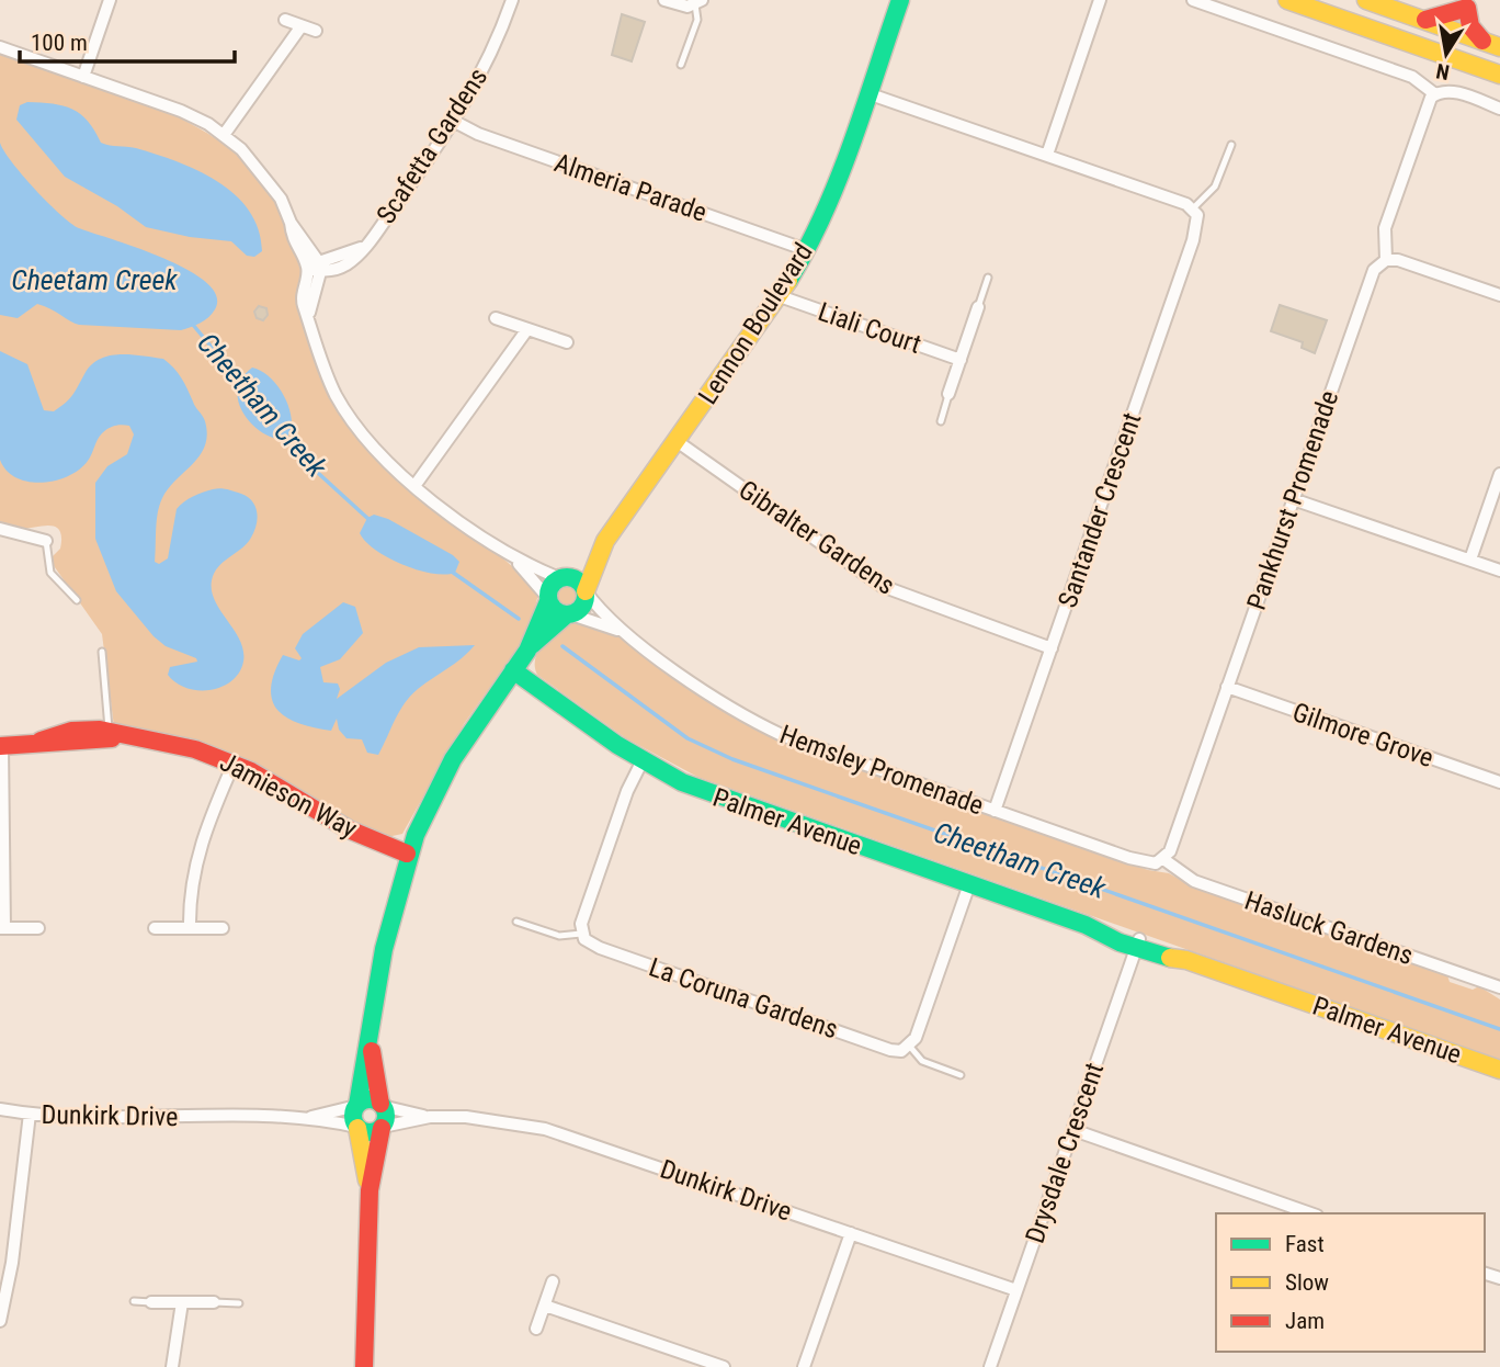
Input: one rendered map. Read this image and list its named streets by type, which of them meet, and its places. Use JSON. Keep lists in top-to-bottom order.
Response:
{
  "streets": {
    "street": [
      "Scafetta Gardens",
      "Almeria Parade",
      "Lennon Boulevard",
      "Liali Court",
      "Pankhurst Promenade",
      "Santander Crescent",
      "Gibralter Gardens",
      "Gilmore Grove",
      "Hemsley Promenade",
      "Jamieson Way",
      "Palmer Avenue",
      "Hasluck Gardens",
      "La Coruna Gardens",
      "Dunkirk Drive",
      "Drysdale Crescent"
    ]
  },
  "crossings": [
    ["Scafetta Gardens", "Almeria Parade"],
    ["Almeria Parade", "Lennon Boulevard"],
    ["Lennon Boulevard", "Liali Court"],
    ["Lennon Boulevard", "Gibralter Gardens"],
    ["Lennon Boulevard", "Hemsley Promenade"],
    ["Pankhurst Promenade", "Gilmore Grove"],
    ["Pankhurst Promenade", "Hemsley Promenade"],
    ["Pankhurst Promenade", "Hasluck Gardens"],
    ["Santander Crescent", "Gibralter Gardens"],
    ["Santander Crescent", "Hemsley Promenade"],
    ["Hemsley Promenade", "Hasluck Gardens"],
    ["Palmer Avenue", "Drysdale Crescent"],
    ["Dunkirk Drive", "Drysdale Crescent"]
  ],
  "water": ["Cheetam Creek", "Cheetham Creek"],
  "legend": ["Fast", "Slow", "Jam"],
  "scale_bar": "100 m",
  "north": "bottom"
}
